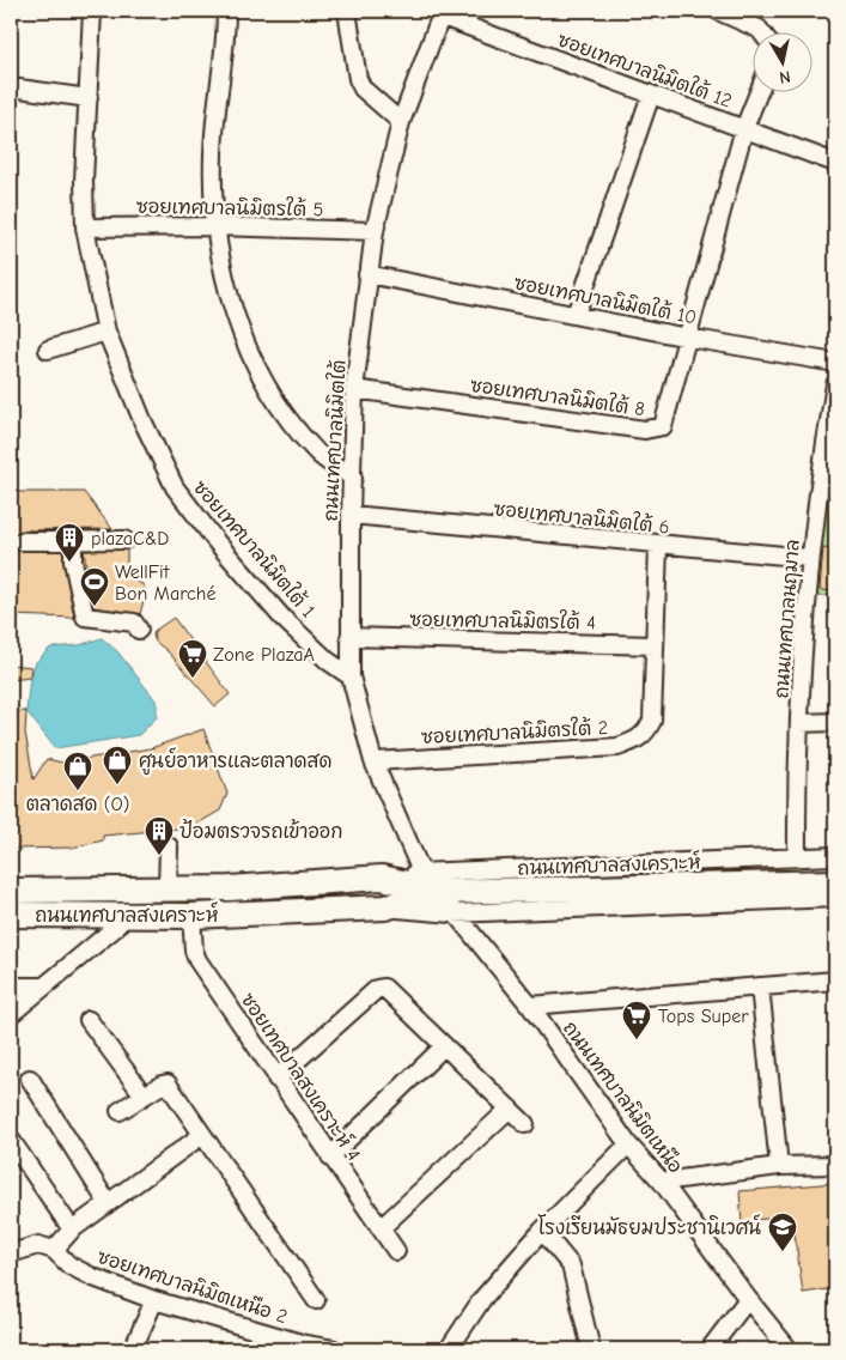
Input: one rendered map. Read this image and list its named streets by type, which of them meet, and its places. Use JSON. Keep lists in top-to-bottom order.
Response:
{
  "streets": {
    "street": [
      "ซอยเทศบาลนิมิตใต้ 12",
      "ซอยเทศบาลนิมิตรใต้ 5",
      "ซอยเทศบาลนิมิตใต้ 10",
      "ซอยเทศบาลนิมิตใต้ 8",
      "ถนนเทศบาลนิมิตใต้",
      "ซอยเทศบาลนิมิตใต้ 6",
      "ซอยเทศบาลนิมิตใต้ 1",
      "ถนนเทศบาลนฤมาล",
      "ซอยเทศบาลนิมิตรใต้ 4",
      "ซอยเทศบาลนิมิตรใต้ 2",
      "ถนนเทศบาลสงเคราะห์",
      "ซอยเทศบาลสงเคราะห์ 4",
      "ถนนเทศบาลนิมิตเหนือ",
      "ซอยเทศบาลนิมิตเหนือ 2"
    ]
  },
  "crossings": [
    ["ซอยเทศบาลนิมิตใต้ 12", "ซอยเทศบาลนิมิตใต้ 8"],
    ["ซอยเทศบาลนิมิตใต้ 12", "ถนนเทศบาลนิมิตใต้"],
    ["ซอยเทศบาลนิมิตรใต้ 5", "ถนนเทศบาลนิมิตใต้"],
    ["ซอยเทศบาลนิมิตรใต้ 5", "ซอยเทศบาลนิมิตใต้ 1"],
    ["ซอยเทศบาลนิมิตใต้ 10", "ซอยเทศบาลนิมิตใต้ 8"],
    ["ซอยเทศบาลนิมิตใต้ 10", "ถนนเทศบาลนิมิตใต้"],
    ["ซอยเทศบาลนิมิตใต้ 8", "ถนนเทศบาลนิมิตใต้"],
    ["ถนนเทศบาลนิมิตใต้", "ซอยเทศบาลนิมิตใต้ 6"],
    ["ถนนเทศบาลนิมิตใต้", "ซอยเทศบาลนิมิตใต้ 1"],
    ["ถนนเทศบาลนิมิตใต้", "ซอยเทศบาลนิมิตรใต้ 4"],
    ["ถนนเทศบาลนิมิตใต้", "ซอยเทศบาลนิมิตรใต้ 2"],
    ["ถนนเทศบาลนิมิตใต้", "ถนนเทศบาลสงเคราะห์"],
    ["ถนนเทศบาลนิมิตใต้", "ถนนเทศบาลนิมิตเหนือ"],
    ["ซอยเทศบาลนิมิตใต้ 6", "ถนนเทศบาลนฤมาล"],
    ["ซอยเทศบาลนิมิตใต้ 6", "ซอยเทศบาลนิมิตรใต้ 2"],
    ["ถนนเทศบาลนฤมาล", "ถนนเทศบาลสงเคราะห์"],
    ["ซอยเทศบาลนิมิตรใต้ 4", "ซอยเทศบาลนิมิตรใต้ 2"],
    ["ถนนเทศบาลสงเคราะห์", "ซอยเทศบาลสงเคราะห์ 4"],
    ["ถนนเทศบาลสงเคราะห์", "ถนนเทศบาลนิมิตเหนือ"]
  ],
  "places": {
    "building": ["plazaC&D", "ป้อมตรวจรถเข้าออก"],
    "sports": ["WellFit Bon Marché"],
    "supermarket": ["Zone PlazaA", "Tops Super"],
    "shop": ["ศูนย์อาหารและตลาดสด", "ตลาดสด (O)"],
    "school or university": ["โรงเรียนมัธยมประชานิเวศน์"]
  },
  "north": "bottom"
}
